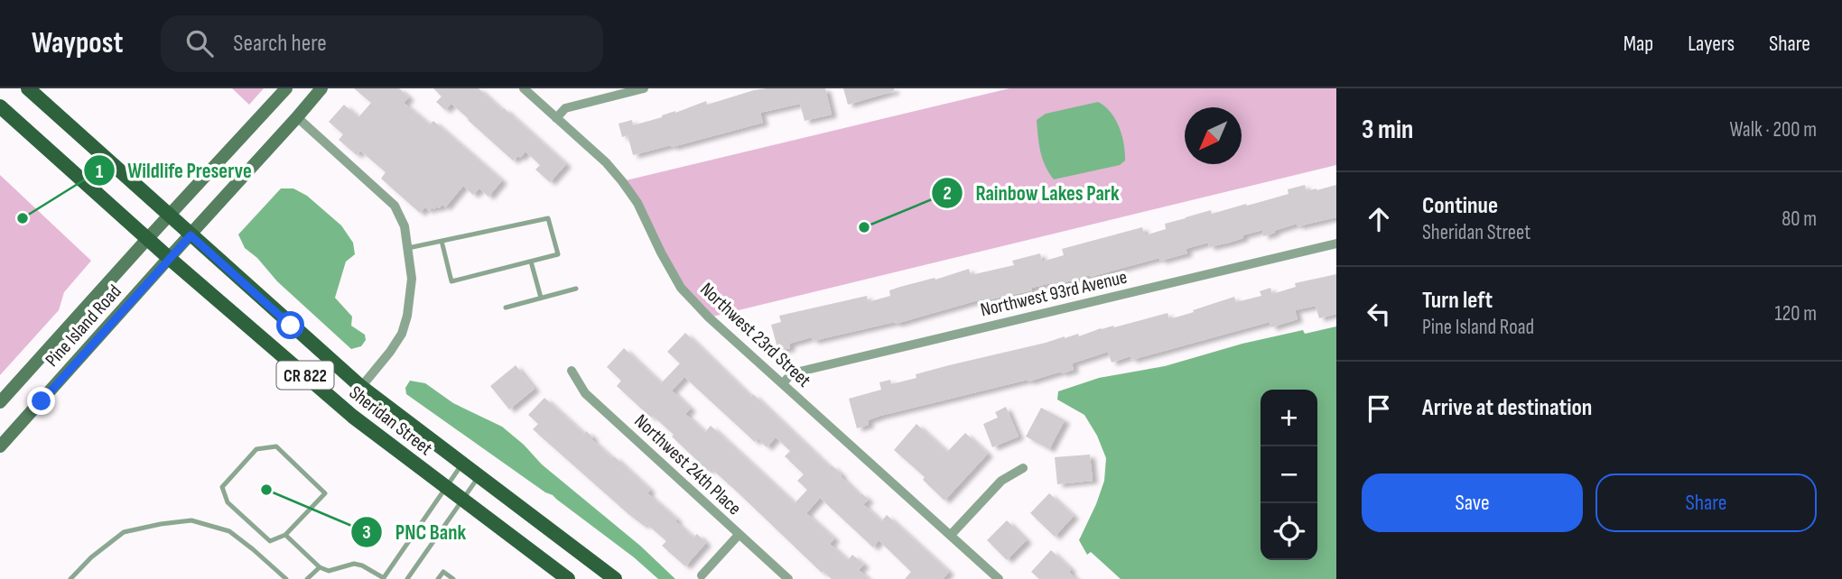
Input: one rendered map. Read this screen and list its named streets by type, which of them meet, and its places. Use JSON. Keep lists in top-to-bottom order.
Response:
{
  "streets": {
    "main road": ["Pine Island Road", "CR 822", "Sheridan Street"],
    "street": ["Northwest 93rd Avenue", "Northwest 23rd Street", "Northwest 24th Place"]
  },
  "crossings": [
    ["Northwest 93rd Avenue", "Northwest 23rd Street"],
    ["Pine Island Road", "Sheridan Street"]
  ],
  "places": ["Wildlife Preserve", "Rainbow Lakes Park", "PNC Bank"],
  "north": "bottom left",
  "page": {
    "header": "Waypost",
    "search": "Search here",
    "nav": ["Map", "Layers", "Share"],
    "heading": ["3 min", "Walk · 200 m"],
    "list": [
      ["Continue", "Sheridan Street", "80 m"],
      ["Turn left", "Pine Island Road", "120 m"],
      "Arrive at destination"
    ],
    "map_buttons": ["+", "−"],
    "buttons": ["Save", "Share"]
  }
}
